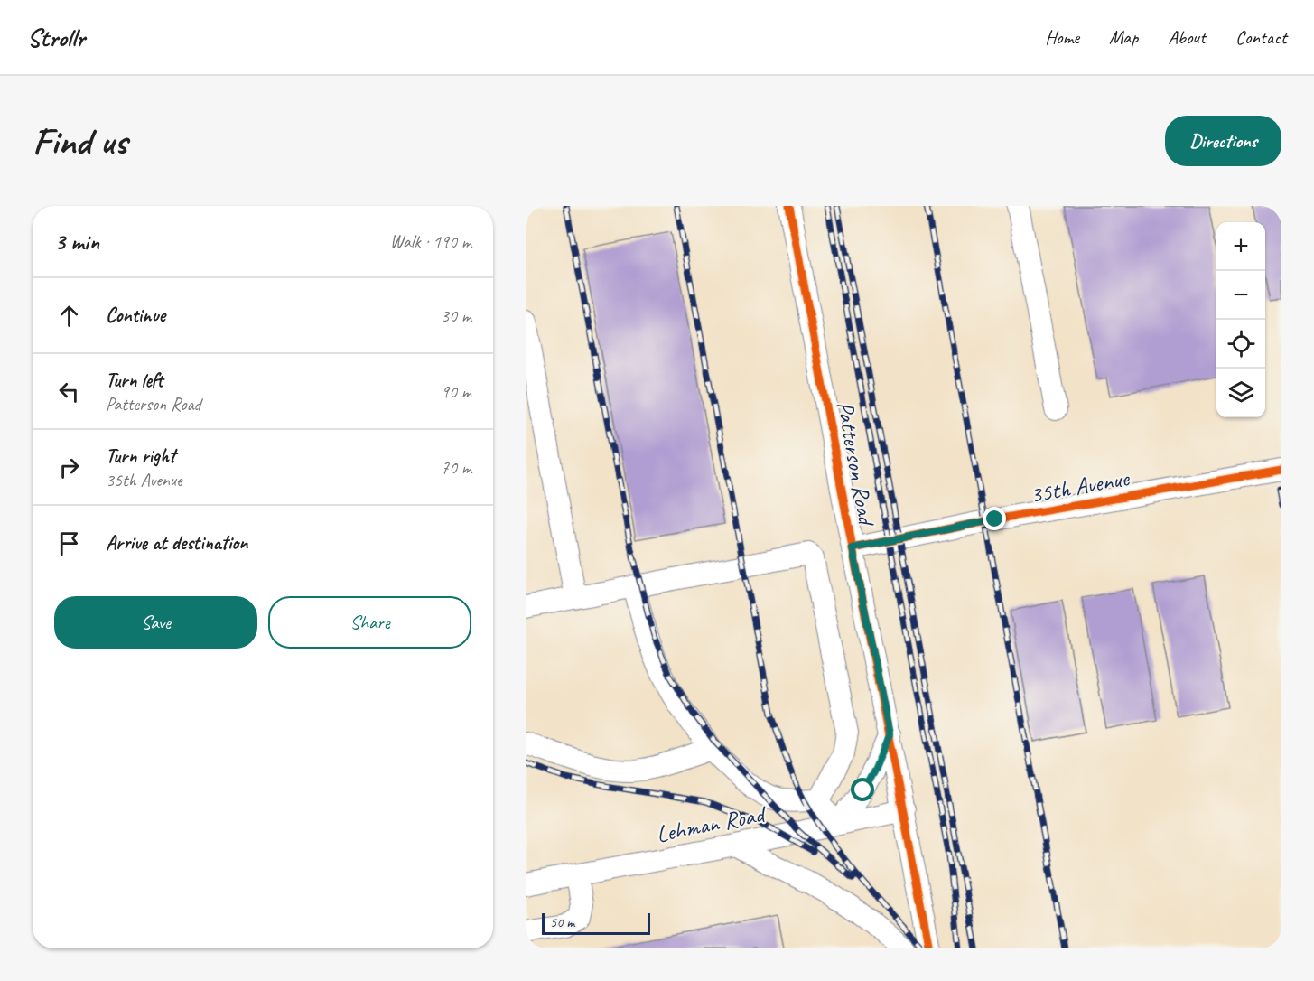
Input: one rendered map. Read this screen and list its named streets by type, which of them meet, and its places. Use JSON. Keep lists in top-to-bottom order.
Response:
{
  "streets": {
    "street": ["Patterson Road", "35th Avenue", "Lehman Road"]
  },
  "crossings": [
    ["Patterson Road", "35th Avenue"],
    ["Patterson Road", "Lehman Road"]
  ],
  "scale_bar": "50 m",
  "page": {
    "header": "Strollr",
    "nav": [
      "Home",
      "Map",
      "About",
      "Contact"
    ],
    "buttons": [
      "Directions",
      ["Save", "Share"]
    ],
    "title": "Find us",
    "heading": ["3 min", "Walk · 190 m"],
    "map_buttons": ["+", "−"],
    "list": [
      ["Continue", "30 m"],
      ["Turn left", "Patterson Road", "90 m"],
      ["Turn right", "35th Avenue", "70 m"],
      "Arrive at destination"
    ],
    "scale": "50 m"
  }
}
